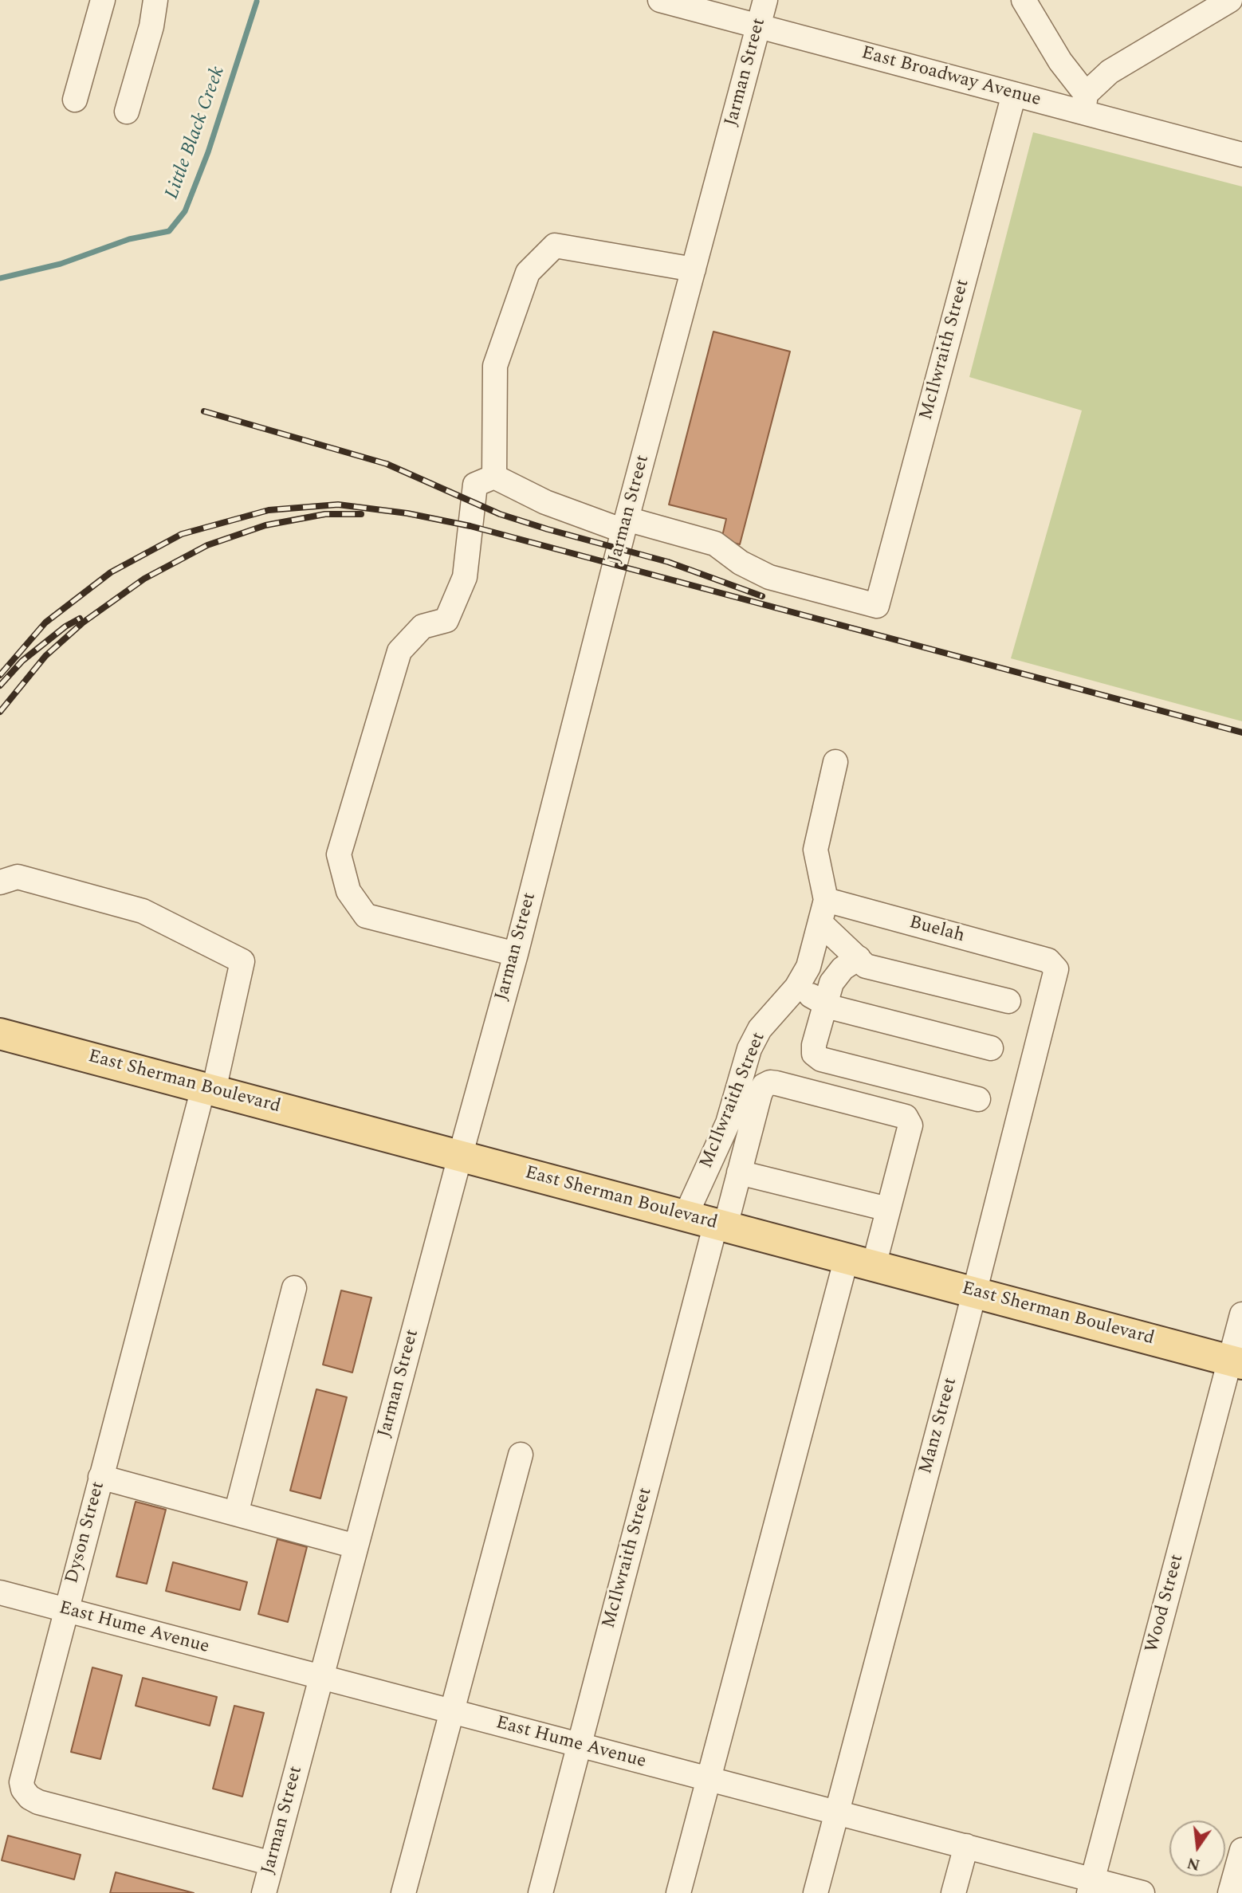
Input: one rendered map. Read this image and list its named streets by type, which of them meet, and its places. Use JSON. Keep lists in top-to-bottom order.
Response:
{
  "streets": {
    "main road": ["East Sherman Boulevard"],
    "street": [
      "Jarman Street",
      "East Broadway Avenue",
      "McIlwraith Street",
      "Buelah",
      "Manz Street",
      "Dyson Street",
      "Wood Street",
      "East Hume Avenue"
    ]
  },
  "crossings": [
    ["Jarman Street", "East Broadway Avenue"],
    ["Jarman Street", "McIlwraith Street"],
    ["Jarman Street", "East Sherman Boulevard"],
    ["Jarman Street", "Dyson Street"],
    ["Jarman Street", "East Hume Avenue"],
    ["East Broadway Avenue", "McIlwraith Street"],
    ["McIlwraith Street", "Buelah"],
    ["McIlwraith Street", "East Sherman Boulevard"],
    ["McIlwraith Street", "East Hume Avenue"],
    ["Buelah", "Manz Street"],
    ["East Sherman Boulevard", "Manz Street"],
    ["East Sherman Boulevard", "Dyson Street"],
    ["East Sherman Boulevard", "Wood Street"],
    ["Manz Street", "East Hume Avenue"],
    ["Dyson Street", "East Hume Avenue"],
    ["Wood Street", "East Hume Avenue"]
  ],
  "water": ["Little Black Creek"],
  "north": "bottom"
}
